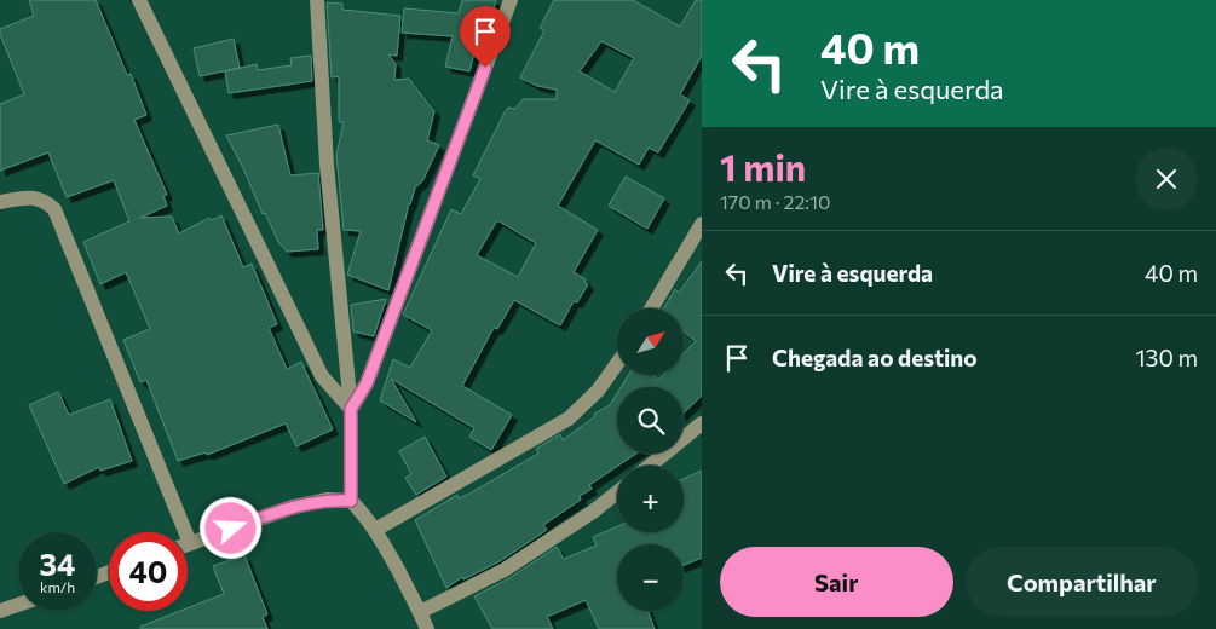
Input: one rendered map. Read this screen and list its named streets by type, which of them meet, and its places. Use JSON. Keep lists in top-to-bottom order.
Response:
{
  "north": "top right",
  "page": {
    "turn": ["40 m", "Vire à esquerda"],
    "heading": ["1 min", "170 m · 22:10"],
    "list": [
      {
        "name": "Vire à esquerda",
        "value": "40 m"
      },
      {
        "name": "Chegada ao destino",
        "value": "130 m"
      }
    ],
    "map_buttons": ["+", "−"],
    "speed": "34 km/h",
    "limit": "40",
    "buttons": ["Sair", "Compartilhar"]
  }
}
